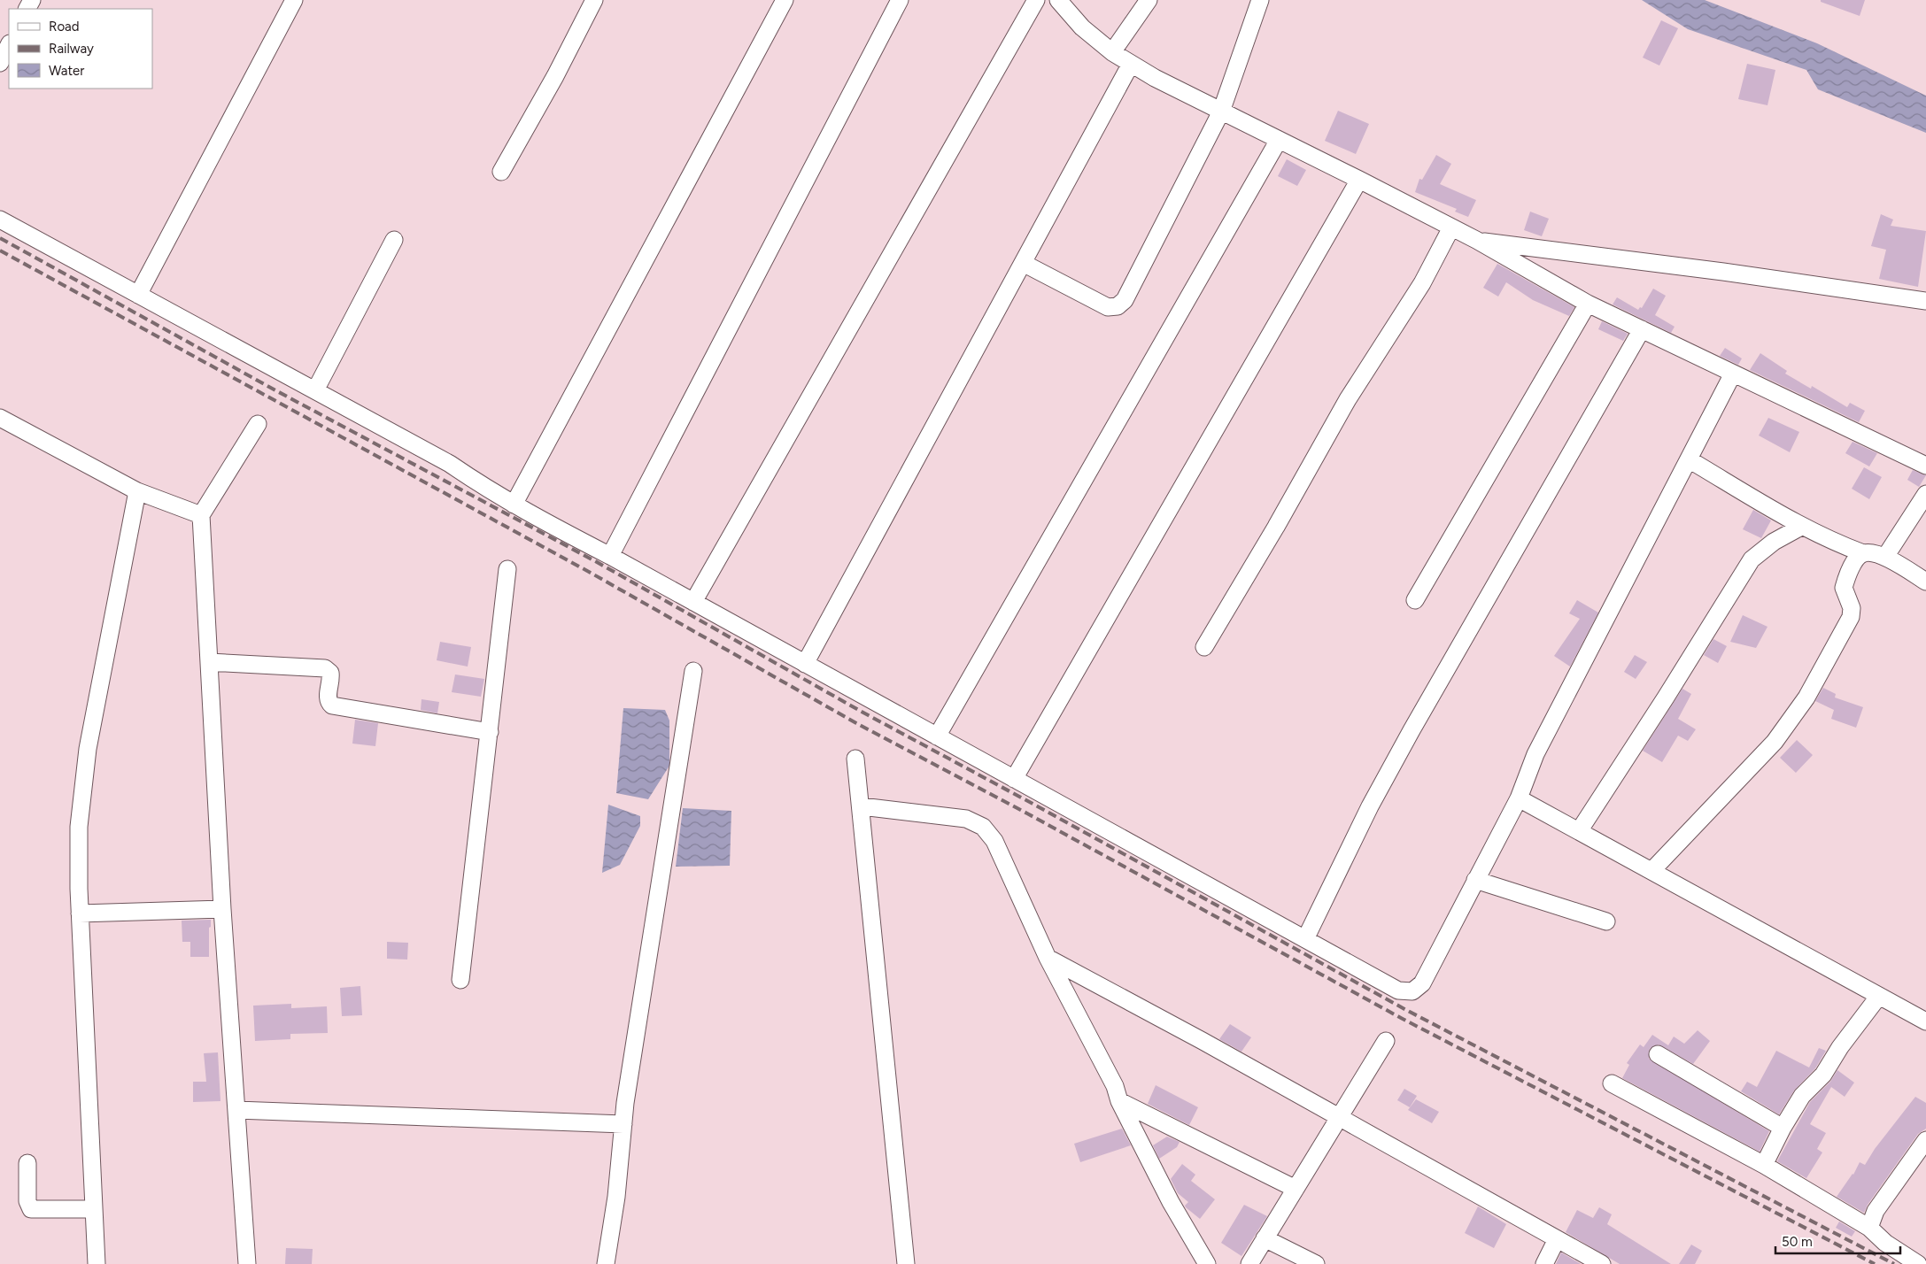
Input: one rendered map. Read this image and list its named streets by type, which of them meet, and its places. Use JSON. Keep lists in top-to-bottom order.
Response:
{
  "legend": ["Road", "Railway", "Water"],
  "scale_bar": "50 m"
}
